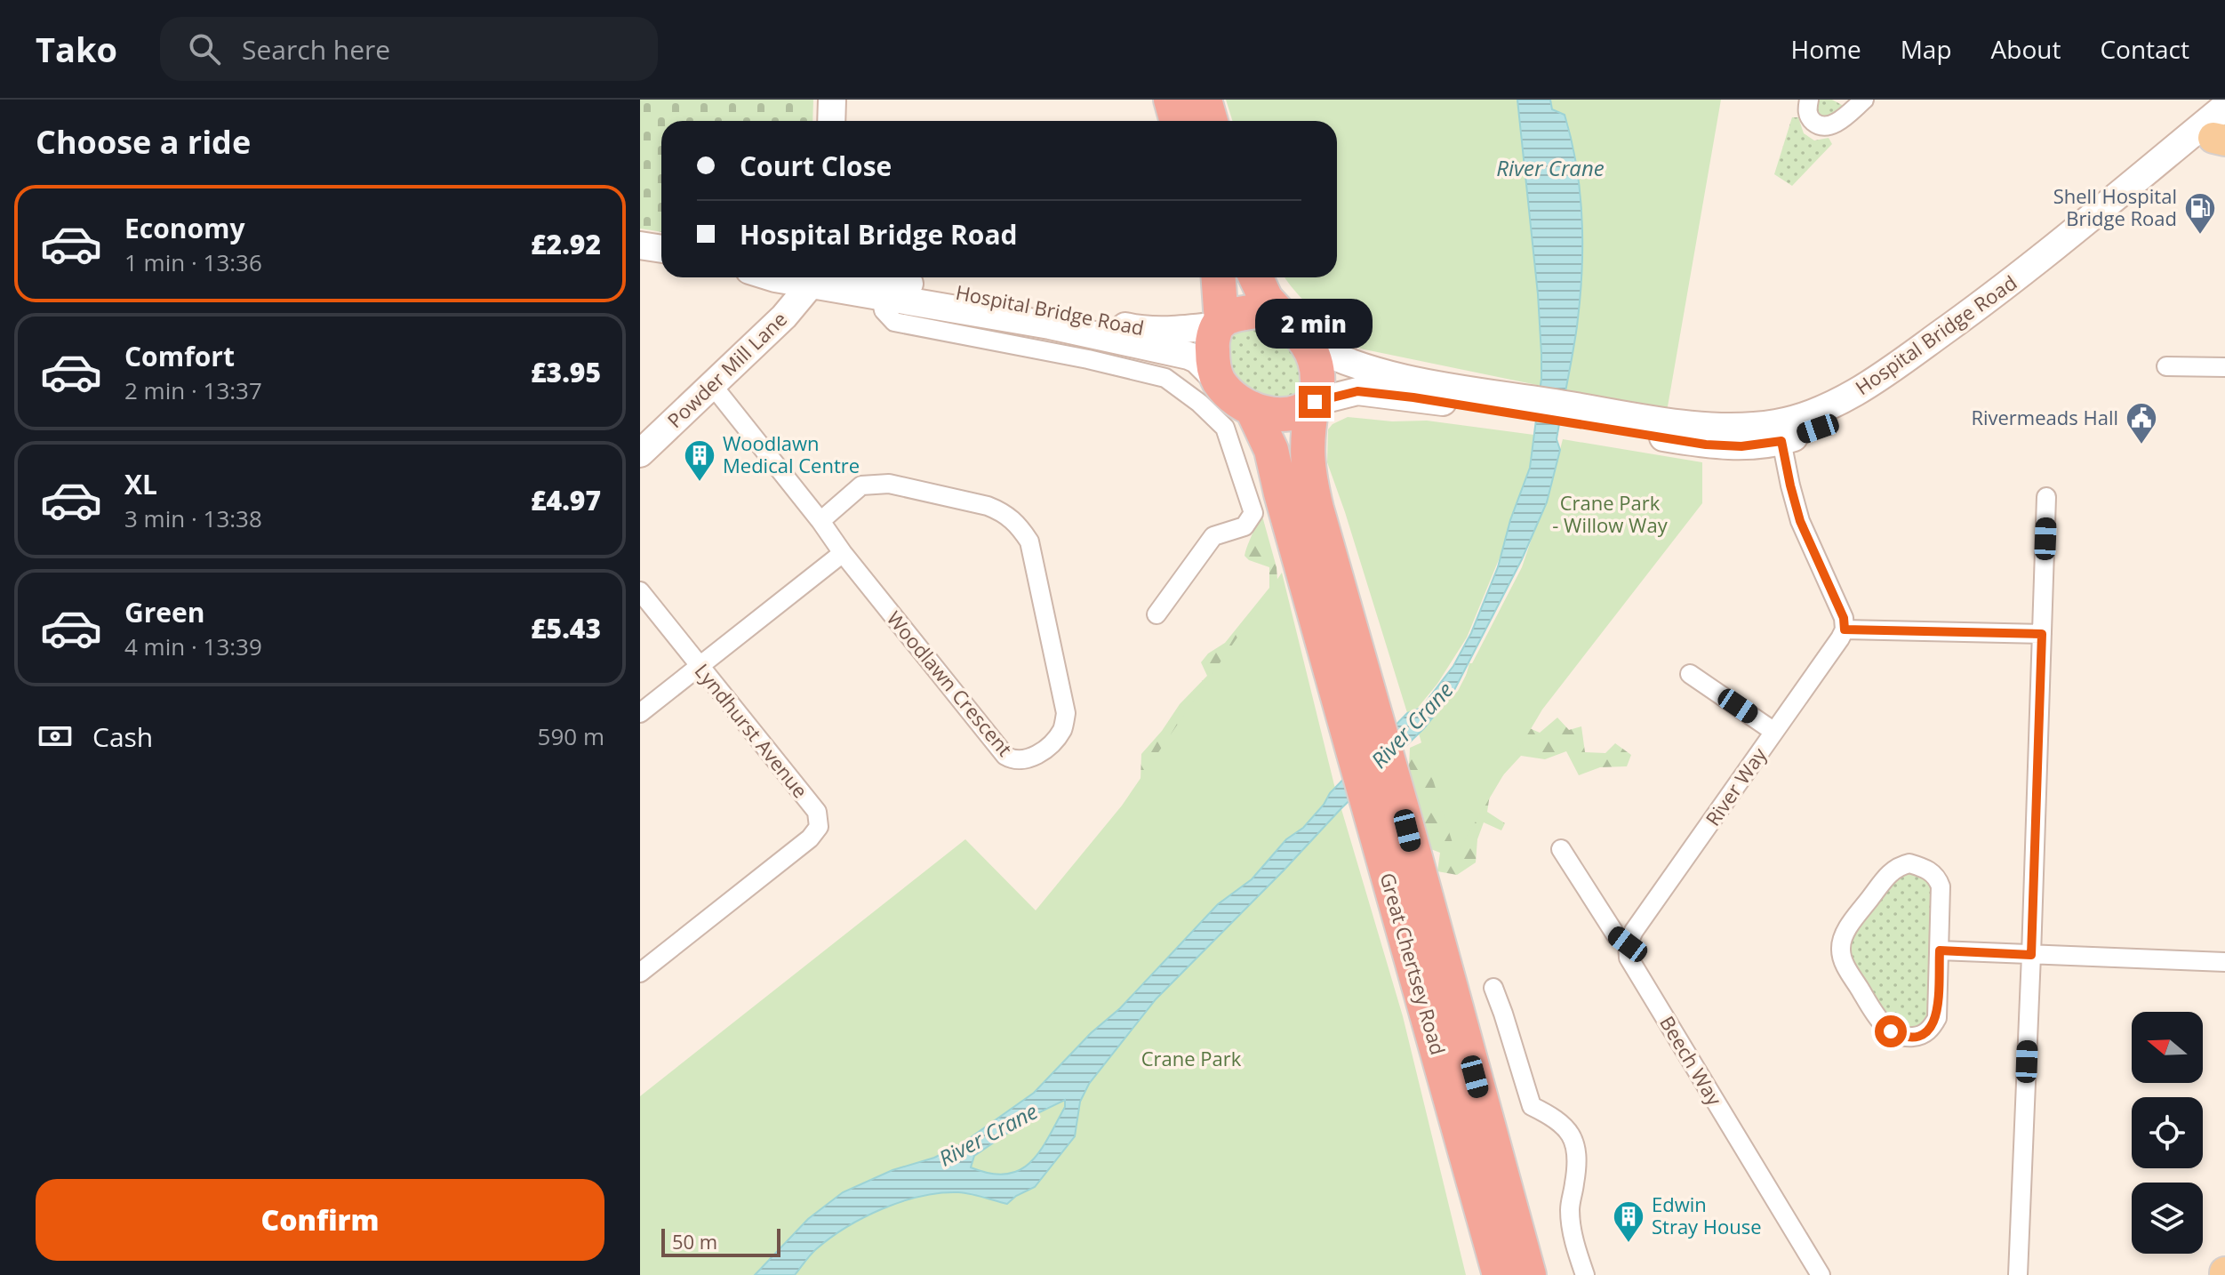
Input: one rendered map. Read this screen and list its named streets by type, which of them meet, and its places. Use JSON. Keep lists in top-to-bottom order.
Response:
{
  "streets": {
    "highway": ["Great Chertsey Road"],
    "main road": ["Hospital Bridge Road", "Powder Mill Lane"],
    "street": [
      "Woodlawn Crescent",
      "Lyndhurst Avenue",
      "River Way",
      "Beech Way"
    ]
  },
  "crossings": [
    ["Hospital Bridge Road", "Powder Mill Lane"],
    ["Hospital Bridge Road", "Great Chertsey Road"],
    ["Powder Mill Lane", "Woodlawn Crescent"],
    ["River Way", "Beech Way"]
  ],
  "water": ["River Crane"],
  "parks": ["Crane Park - Willow Way", "Crane Park"],
  "places": {
    "fuel station": ["Shell Hospital Bridge Road"],
    "public building": ["Rivermeads Hall"],
    "building": ["Woodlawn Medical Centre", "Edwin Stray House"]
  },
  "scale_bar": "50 m",
  "north": "left",
  "page": {
    "header": "Tako",
    "search": "Search here",
    "nav": [
      "Home",
      "Map",
      "About",
      "Contact"
    ],
    "heading": "Choose a ride",
    "banner": ["Court Close", "Hospital Bridge Road"],
    "list": [
      {
        "name": "Economy",
        "note": "1 min · 13:36",
        "value": "£2.92"
      },
      {
        "name": "Comfort",
        "note": "2 min · 13:37",
        "value": "£3.95"
      },
      {
        "name": "XL",
        "note": "3 min · 13:38",
        "value": "£4.97"
      },
      {
        "name": "Green",
        "note": "4 min · 13:39",
        "value": "£5.43"
      }
    ],
    "bubble": "2 min",
    "pay": ["Cash", "590 m"],
    "buttons": "Confirm",
    "scale": "50 m"
  }
}
